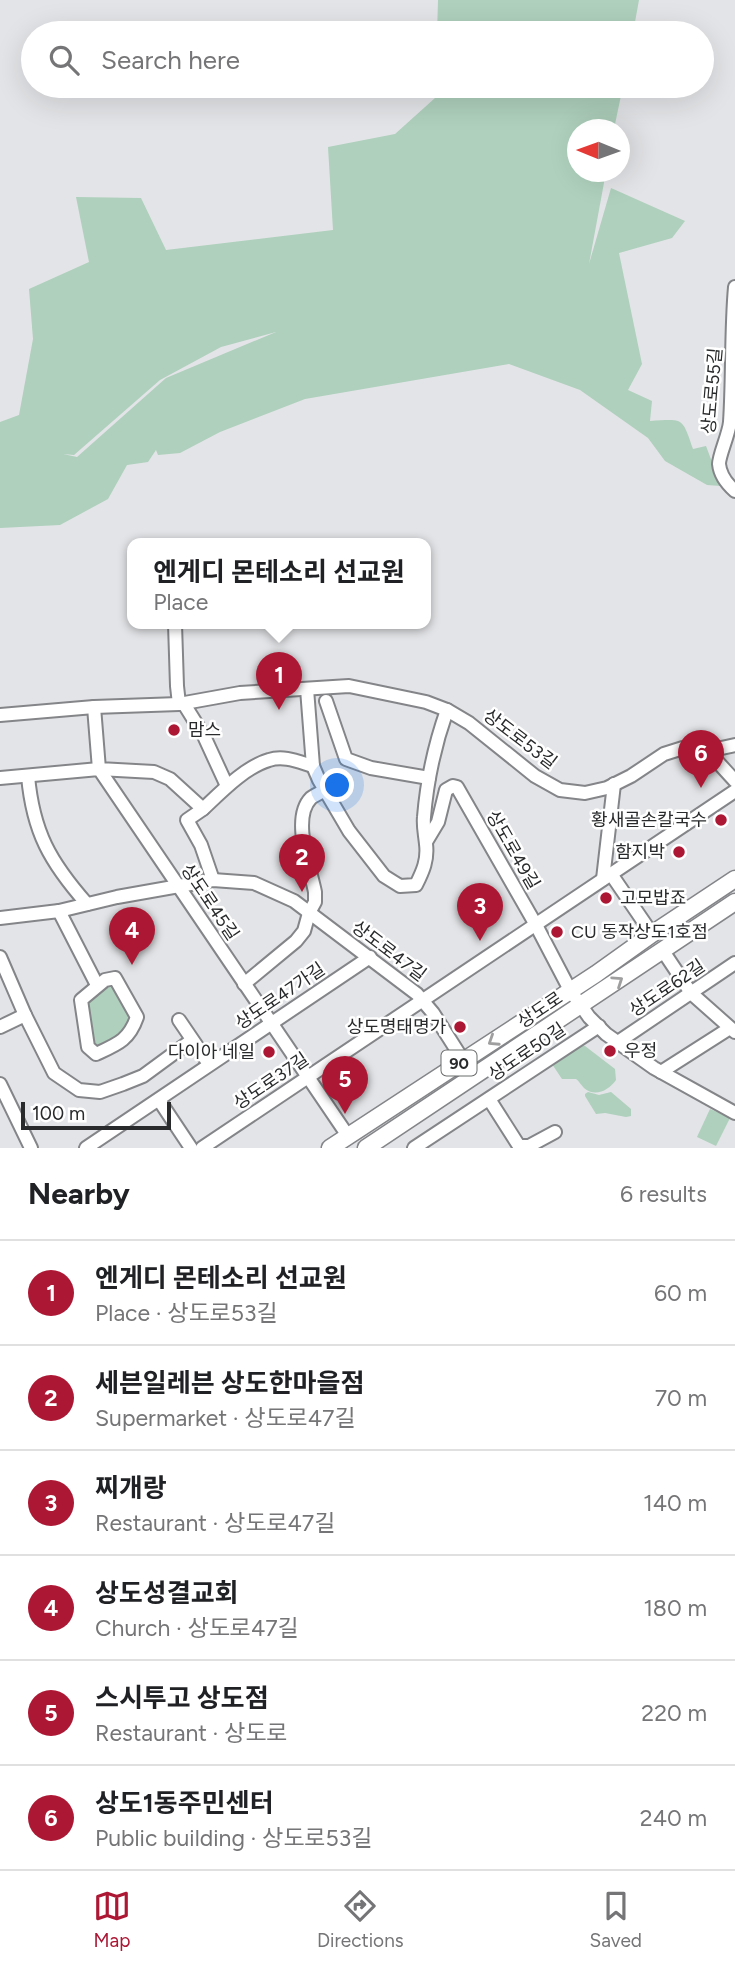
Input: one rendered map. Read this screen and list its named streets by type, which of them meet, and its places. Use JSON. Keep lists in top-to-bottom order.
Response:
{
  "streets": {
    "main road": ["상도로", "90"],
    "street": [
      "상도로55길",
      "상도로53길",
      "상도로49길",
      "상도로45길",
      "상도로47길",
      "상도로62길",
      "상도로47가길",
      "상도로50길",
      "상도로37길"
    ]
  },
  "crossings": [
    ["상도로49길", "상도로"],
    ["상도로49길", "상도로37길"],
    ["상도로45길", "상도로47길"],
    ["상도로45길", "상도로47가길"],
    ["상도로45길", "상도로"],
    ["상도로45길", "상도로37길"],
    ["상도로47길", "상도로47가길"],
    ["상도로47길", "상도로"],
    ["상도로47길", "상도로37길"]
  ],
  "places": [
    "맘스",
    "황새골손칼국수",
    "함지박",
    "고모밥죠",
    "CU 동작상도1호점",
    "상도명태명가",
    "우정",
    "다이아 네일"
  ],
  "scale_bar": "100 m",
  "north": "left",
  "page": {
    "search": "Search here",
    "popup": ["엔게디 몬테소리 선교원", "Place"],
    "pins": [
      "1",
      "6",
      "2",
      "3",
      "4",
      "5"
    ],
    "scale": "100 m",
    "heading": ["Nearby", "6 results"],
    "list": [
      {
        "mark": "1",
        "name": "엔게디 몬테소리 선교원",
        "note": "Place · 상도로53길",
        "value": "60 m"
      },
      {
        "mark": "2",
        "name": "세븐일레븐 상도한마을점",
        "note": "Supermarket · 상도로47길",
        "value": "70 m"
      },
      {
        "mark": "3",
        "name": "찌개랑",
        "note": "Restaurant · 상도로47길",
        "value": "140 m"
      },
      {
        "mark": "4",
        "name": "상도성결교회",
        "note": "Church · 상도로47길",
        "value": "180 m"
      },
      {
        "mark": "5",
        "name": "스시투고 상도점",
        "note": "Restaurant · 상도로",
        "value": "220 m"
      },
      {
        "mark": "6",
        "name": "상도1동주민센터",
        "note": "Public building · 상도로53길",
        "value": "240 m"
      }
    ],
    "nav": ["Map", "Directions", "Saved"]
  }
}
